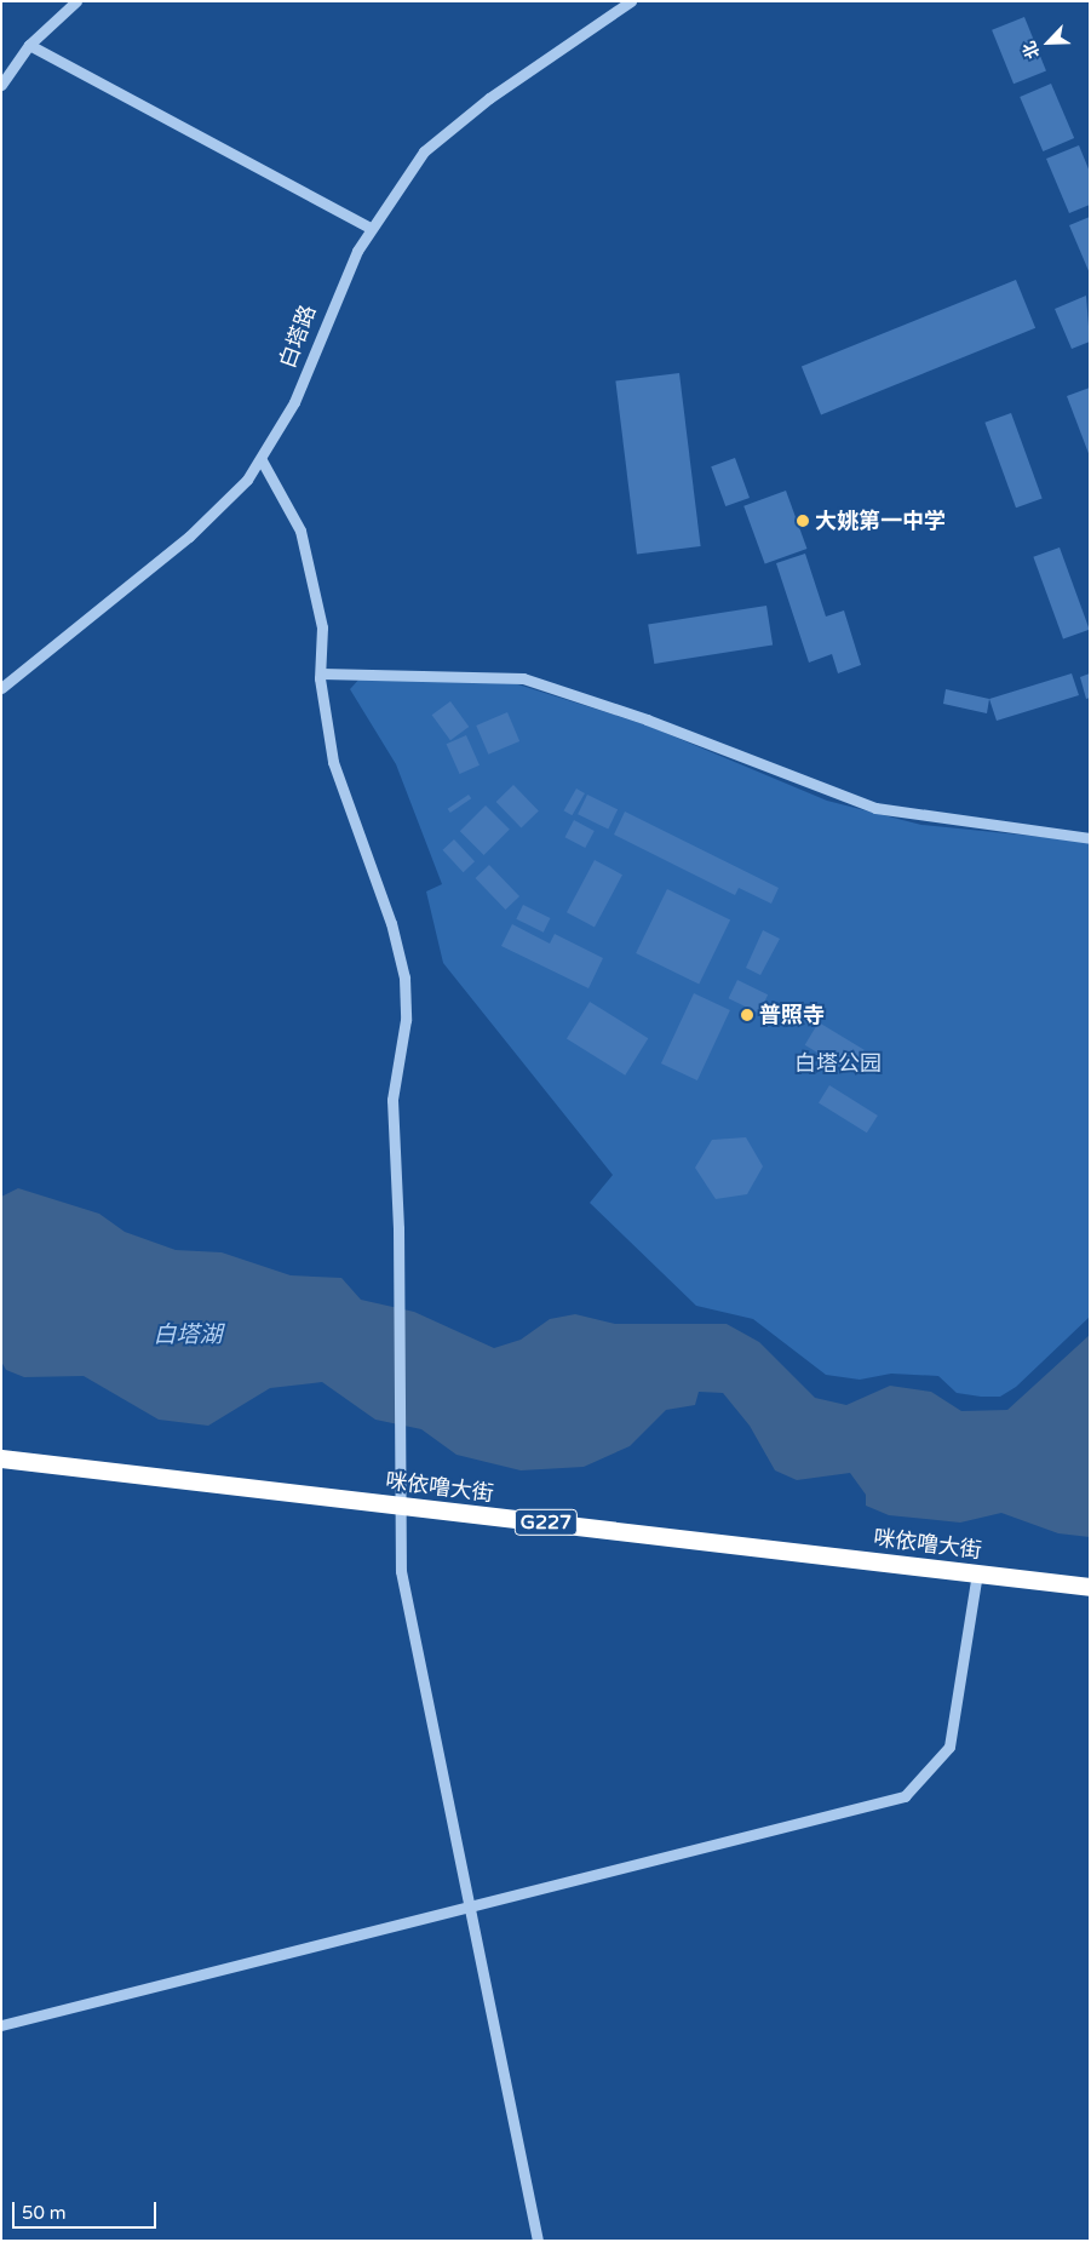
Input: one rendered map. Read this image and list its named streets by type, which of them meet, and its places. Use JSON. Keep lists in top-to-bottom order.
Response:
{
  "streets": {
    "highway": ["咪依噜大街", "G227"],
    "street": ["白塔路"]
  },
  "water": ["白塔湖"],
  "parks": ["白塔公园"],
  "places": ["大姚第一中学", "普照寺"],
  "scale_bar": "50 m",
  "north": "bottom left"
}
